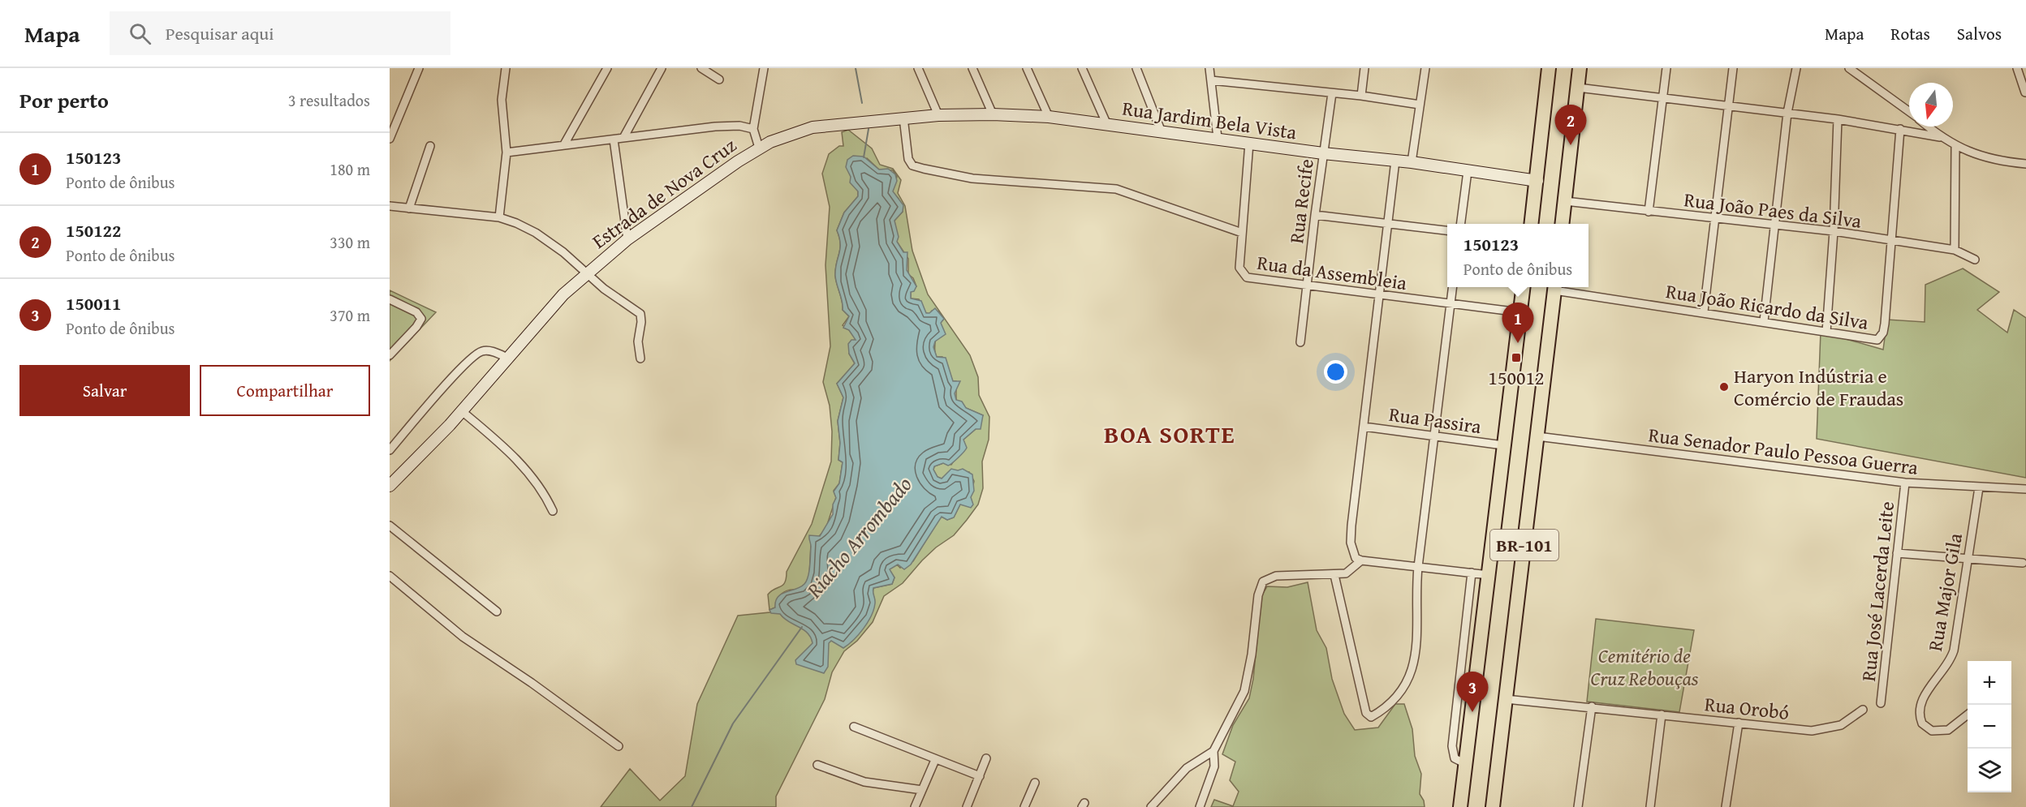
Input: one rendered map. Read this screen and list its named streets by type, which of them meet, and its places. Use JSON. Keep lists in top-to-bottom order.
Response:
{
  "streets": {
    "highway": ["BR-101"],
    "main road": ["Rua Jardim Bela Vista", "Estrada de Nova Cruz"],
    "street": [
      "Rua Recife",
      "Rua João Paes da Silva",
      "Rua da Assembleia",
      "Rua João Ricardo da Silva",
      "Rua Passira",
      "Rua Senador Paulo Pessoa Guerra",
      "Rua José Lacerda Leite",
      "Rua Major Gila",
      "Rua Orobó"
    ]
  },
  "crossings": [
    ["Rua Jardim Bela Vista", "Estrada de Nova Cruz"],
    ["Rua Jardim Bela Vista", "Rua Recife"],
    ["Rua Jardim Bela Vista", "Rua da Assembleia"],
    ["Rua Recife", "Rua da Assembleia"],
    ["Rua João Paes da Silva", "Rua João Ricardo da Silva"],
    ["Rua da Assembleia", "BR-101"],
    ["Rua João Ricardo da Silva", "BR-101"],
    ["Rua Passira", "BR-101"],
    ["Rua Senador Paulo Pessoa Guerra", "BR-101"],
    ["Rua Senador Paulo Pessoa Guerra", "Rua José Lacerda Leite"],
    ["Rua Senador Paulo Pessoa Guerra", "Rua Major Gila"],
    ["BR-101", "Rua Orobó"]
  ],
  "districts": ["BOA SORTE"],
  "water": ["Riacho Arrombado"],
  "parks": ["Cemitério de Cruz Rebouças"],
  "places": {
    "transit": ["150012"],
    "other": ["Haryon Indústria e Comércio de Fraudas"]
  },
  "north": "bottom",
  "page": {
    "header": "Mapa",
    "search": "Pesquisar aqui",
    "nav": ["Mapa", "Rotas", "Salvos"],
    "heading": ["Por perto", "3 resultados"],
    "pins": ["2", "1", "3"],
    "list": [
      {
        "mark": "1",
        "name": "150123",
        "note": "Ponto de ônibus",
        "value": "180 m"
      },
      {
        "mark": "2",
        "name": "150122",
        "note": "Ponto de ônibus",
        "value": "330 m"
      },
      {
        "mark": "3",
        "name": "150011",
        "note": "Ponto de ônibus",
        "value": "370 m"
      }
    ],
    "popup": ["150123", "Ponto de ônibus"],
    "buttons": ["Salvar", "Compartilhar"],
    "map_buttons": ["+", "−"]
  }
}
